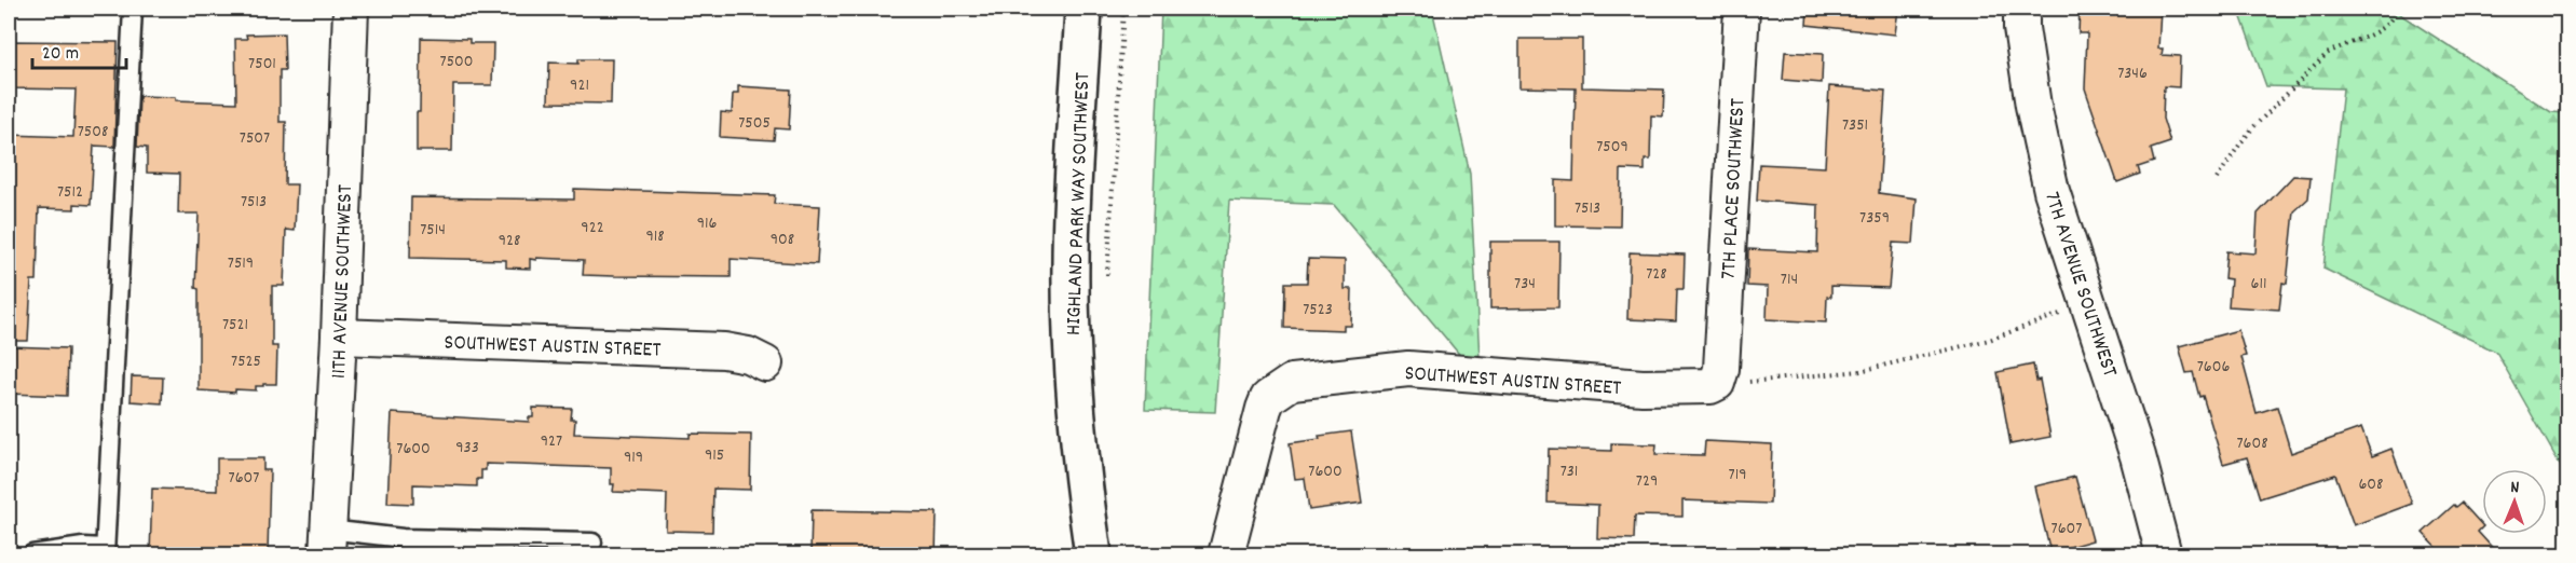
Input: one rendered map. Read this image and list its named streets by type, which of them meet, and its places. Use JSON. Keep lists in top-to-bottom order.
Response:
{
  "streets": {
    "main road": ["HIGHLAND PARK WAY SOUTHWEST"],
    "street": [
      "7TH PLACE SOUTHWEST",
      "11TH AVENUE SOUTHWEST",
      "7TH AVENUE SOUTHWEST",
      "SOUTHWEST AUSTIN STREET"
    ]
  },
  "crossings": [
    ["7TH PLACE SOUTHWEST", "SOUTHWEST AUSTIN STREET"],
    ["11TH AVENUE SOUTHWEST", "SOUTHWEST AUSTIN STREET"]
  ],
  "house_numbers": [
    "7500",
    "7501",
    "7346",
    "921",
    "7505",
    "7351",
    "7508",
    "7507",
    "7509",
    "7512",
    "7513",
    "7513",
    "7359",
    "916",
    "922",
    "7514",
    "918",
    "908",
    "928",
    "7519",
    "728",
    "714",
    "734",
    "611",
    "7523",
    "7521",
    "7525",
    "7606",
    "927",
    "7608",
    "933",
    "7600",
    "915",
    "919",
    "7600",
    "731",
    "719",
    "7607",
    "729",
    "608",
    "7607"
  ],
  "scale_bar": "20 m",
  "north": "top"
}
